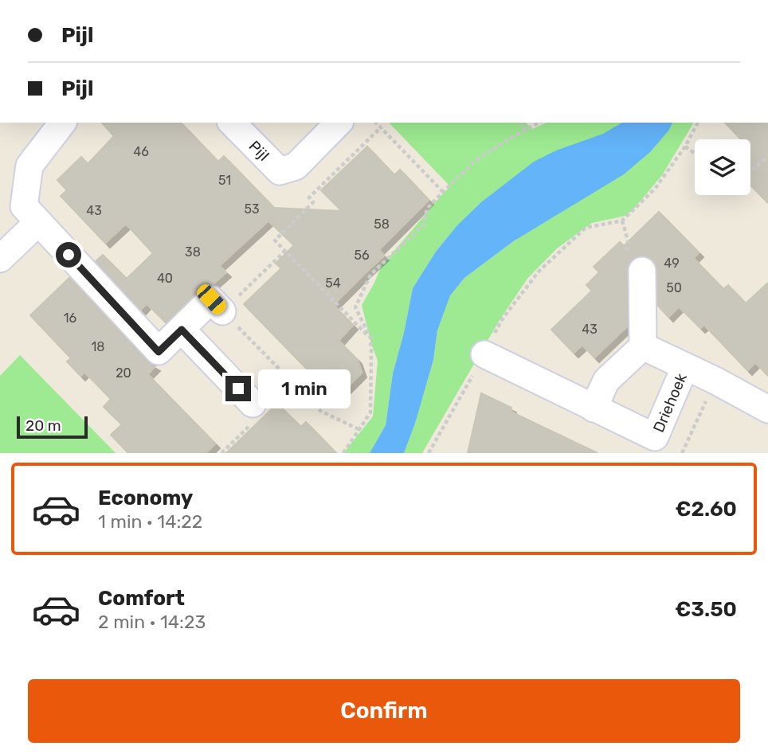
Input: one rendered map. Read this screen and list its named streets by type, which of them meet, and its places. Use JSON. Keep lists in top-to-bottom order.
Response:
{
  "streets": {
    "street": ["Pijl", "Driehoek"]
  },
  "house_numbers": [
    "46",
    "51",
    "53",
    "43",
    "58",
    "38",
    "56",
    "49",
    "40",
    "54",
    "50",
    "16",
    "43",
    "18",
    "20"
  ],
  "scale_bar": "20 m",
  "page": {
    "banner": ["Pijl", "Pijl"],
    "bubble": "1 min",
    "scale": "20 m",
    "list": [
      {
        "name": "Economy",
        "note": "1 min · 14:22",
        "value": "€2.60"
      },
      {
        "name": "Comfort",
        "note": "2 min · 14:23",
        "value": "€3.50"
      }
    ],
    "buttons": "Confirm"
  }
}
